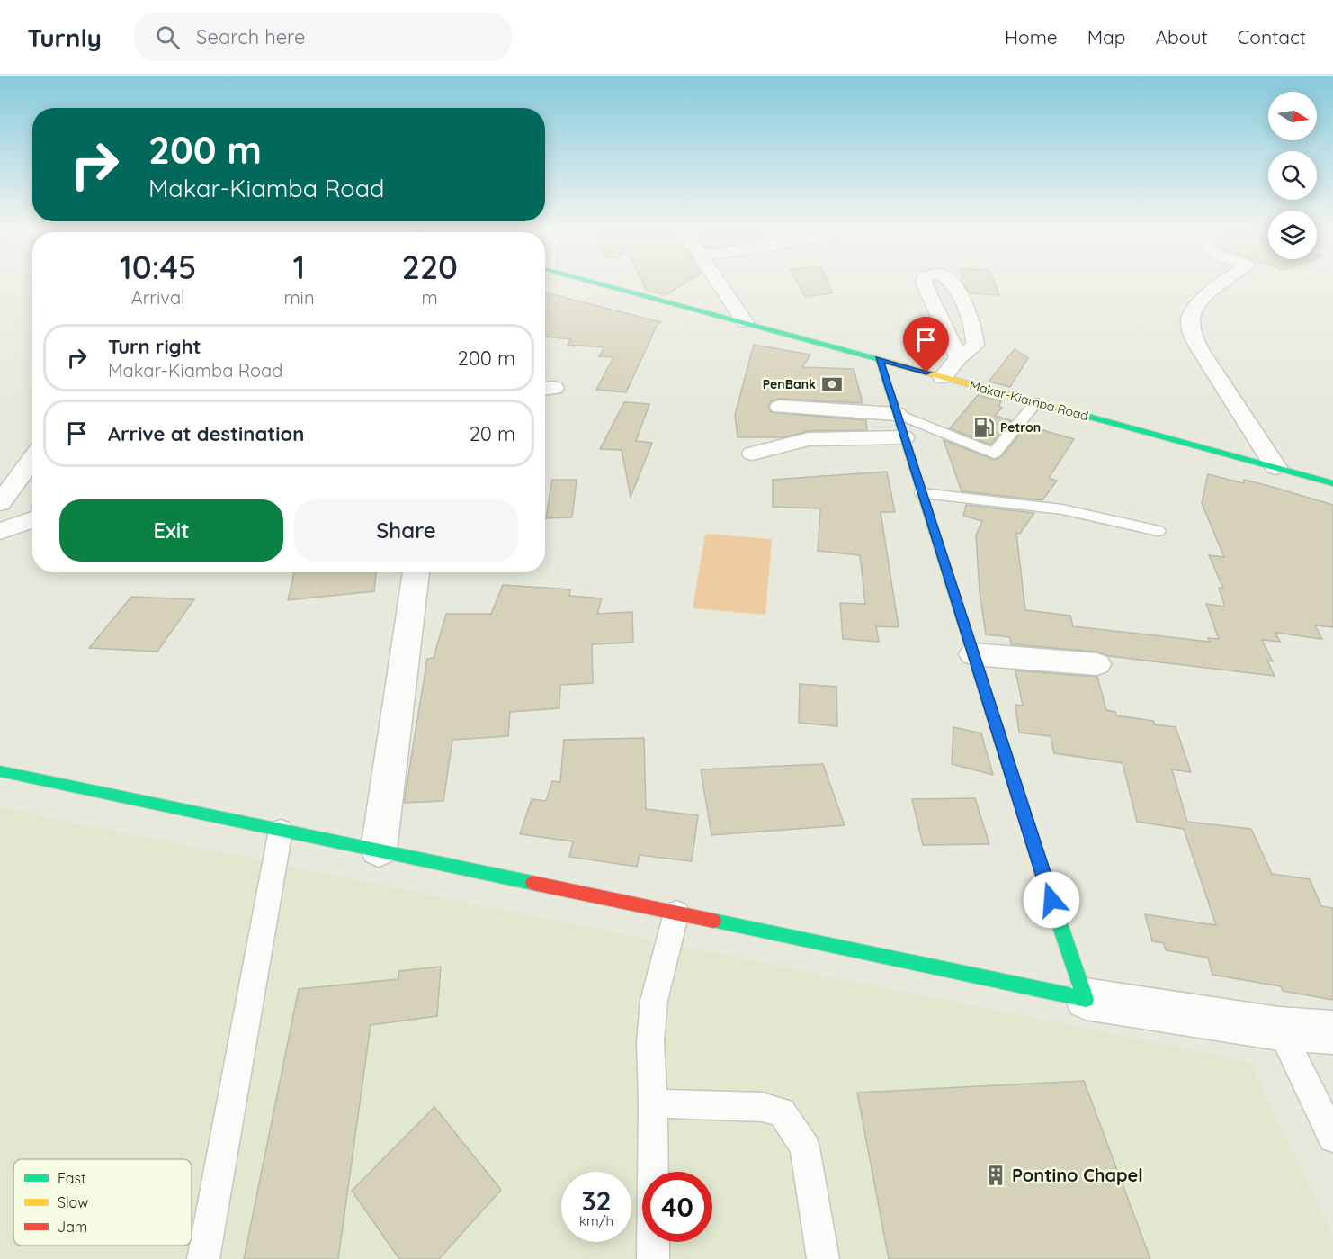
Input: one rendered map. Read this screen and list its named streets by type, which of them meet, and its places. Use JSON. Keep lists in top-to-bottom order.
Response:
{
  "streets": {
    "street": ["Makar-Kiamba Road"]
  },
  "places": {
    "bank": ["PenBank"],
    "fuel station": ["Petron"],
    "building": ["Pontino Chapel"]
  },
  "legend": ["Fast", "Slow", "Jam"],
  "north": "right",
  "page": {
    "header": "Turnly",
    "search": "Search here",
    "nav": [
      "Home",
      "Map",
      "About",
      "Contact"
    ],
    "turn": ["200 m", "Makar-Kiamba Road"],
    "eta": [
      "10:45",
      "Arrival",
      "1",
      "min",
      "220",
      "m"
    ],
    "list": [
      {
        "name": "Turn right",
        "note": "Makar-Kiamba Road",
        "value": "200 m"
      },
      {
        "name": "Arrive at destination",
        "value": "20 m"
      }
    ],
    "buttons": ["Exit", "Share"],
    "speed": "32 km/h",
    "limit": "40"
  }
}
